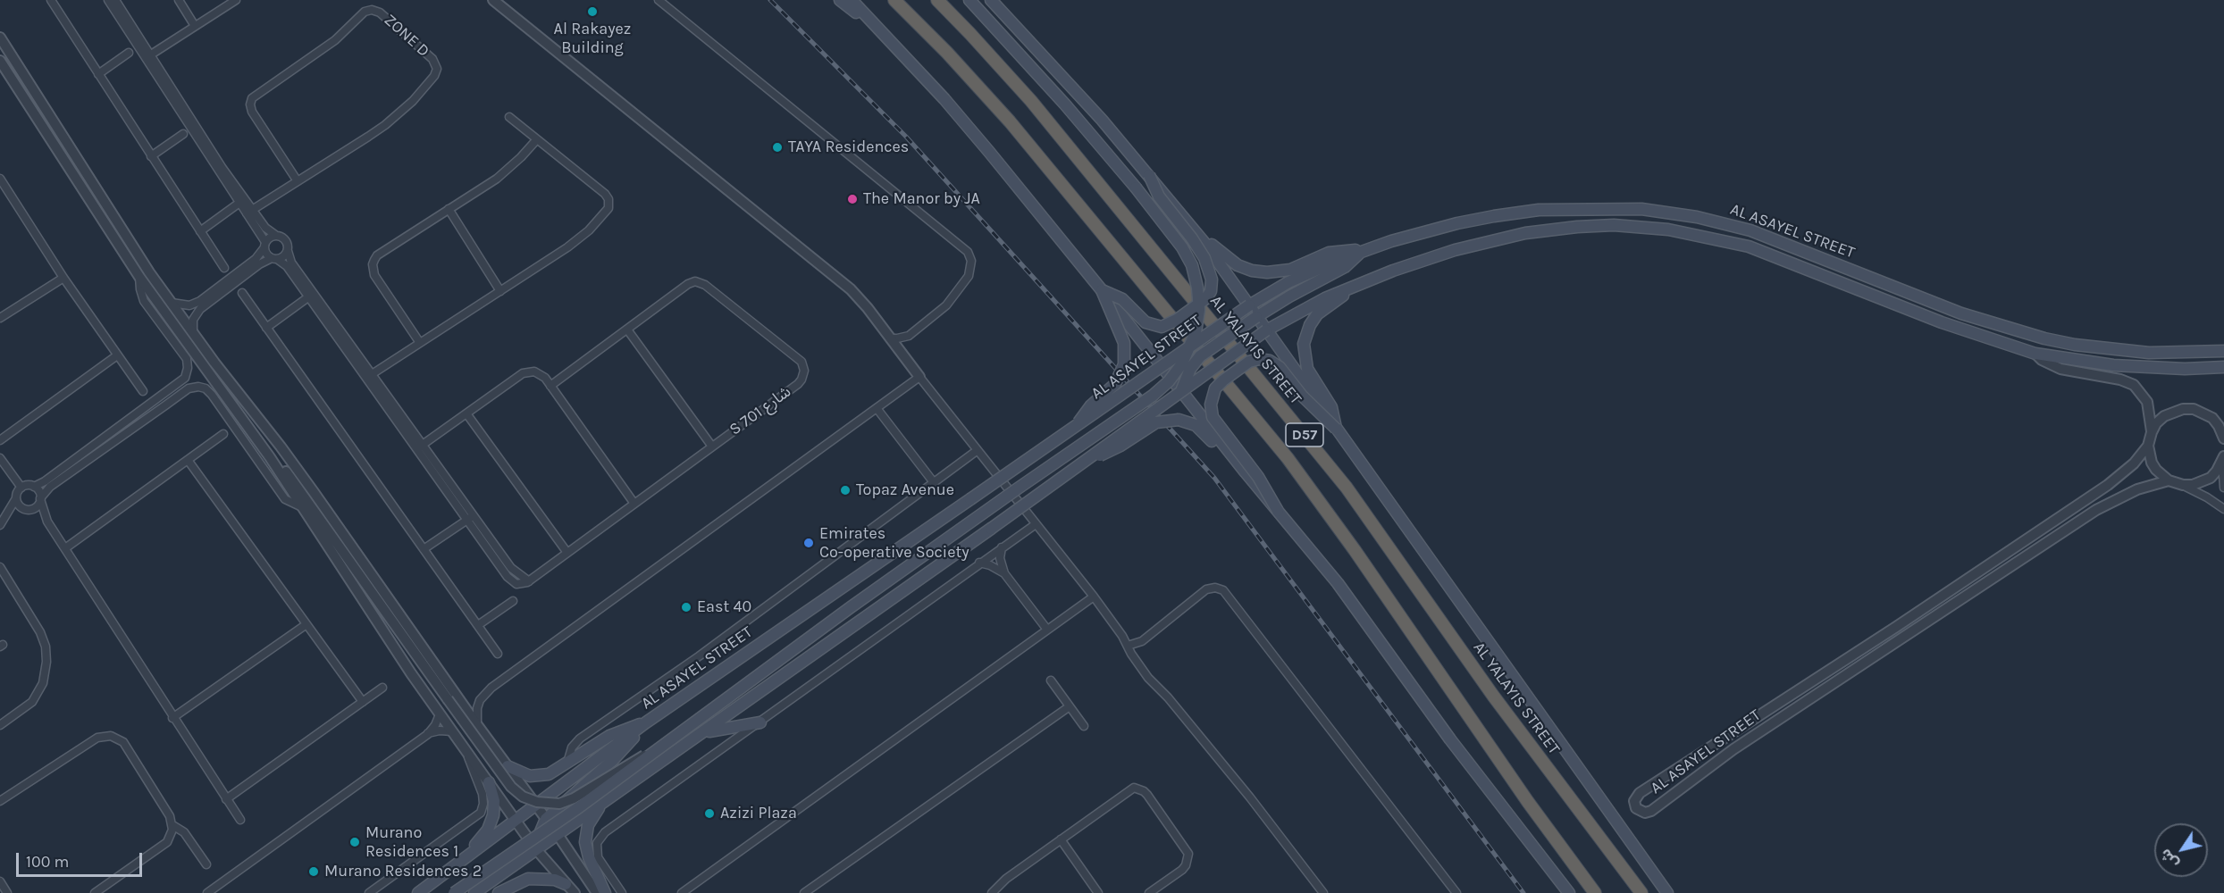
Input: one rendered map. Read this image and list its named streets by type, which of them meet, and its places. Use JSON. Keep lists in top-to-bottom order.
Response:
{
  "streets": {
    "highway": ["AL YALAYIS STREET", "D57"],
    "main road": ["AL ASAYEL STREET"],
    "street": ["ZONE D", "S 701 شارع"]
  },
  "places": [
    "Al Rakayez Building",
    "TAYA Residences",
    "The Manor by JA",
    "Topaz Avenue",
    "Emirates Co-operative Society",
    "East 40",
    "Azizi Plaza",
    "Murano Residences 1",
    "Murano Residences 2"
  ],
  "scale_bar": "100 m",
  "north": "bottom left"
}
